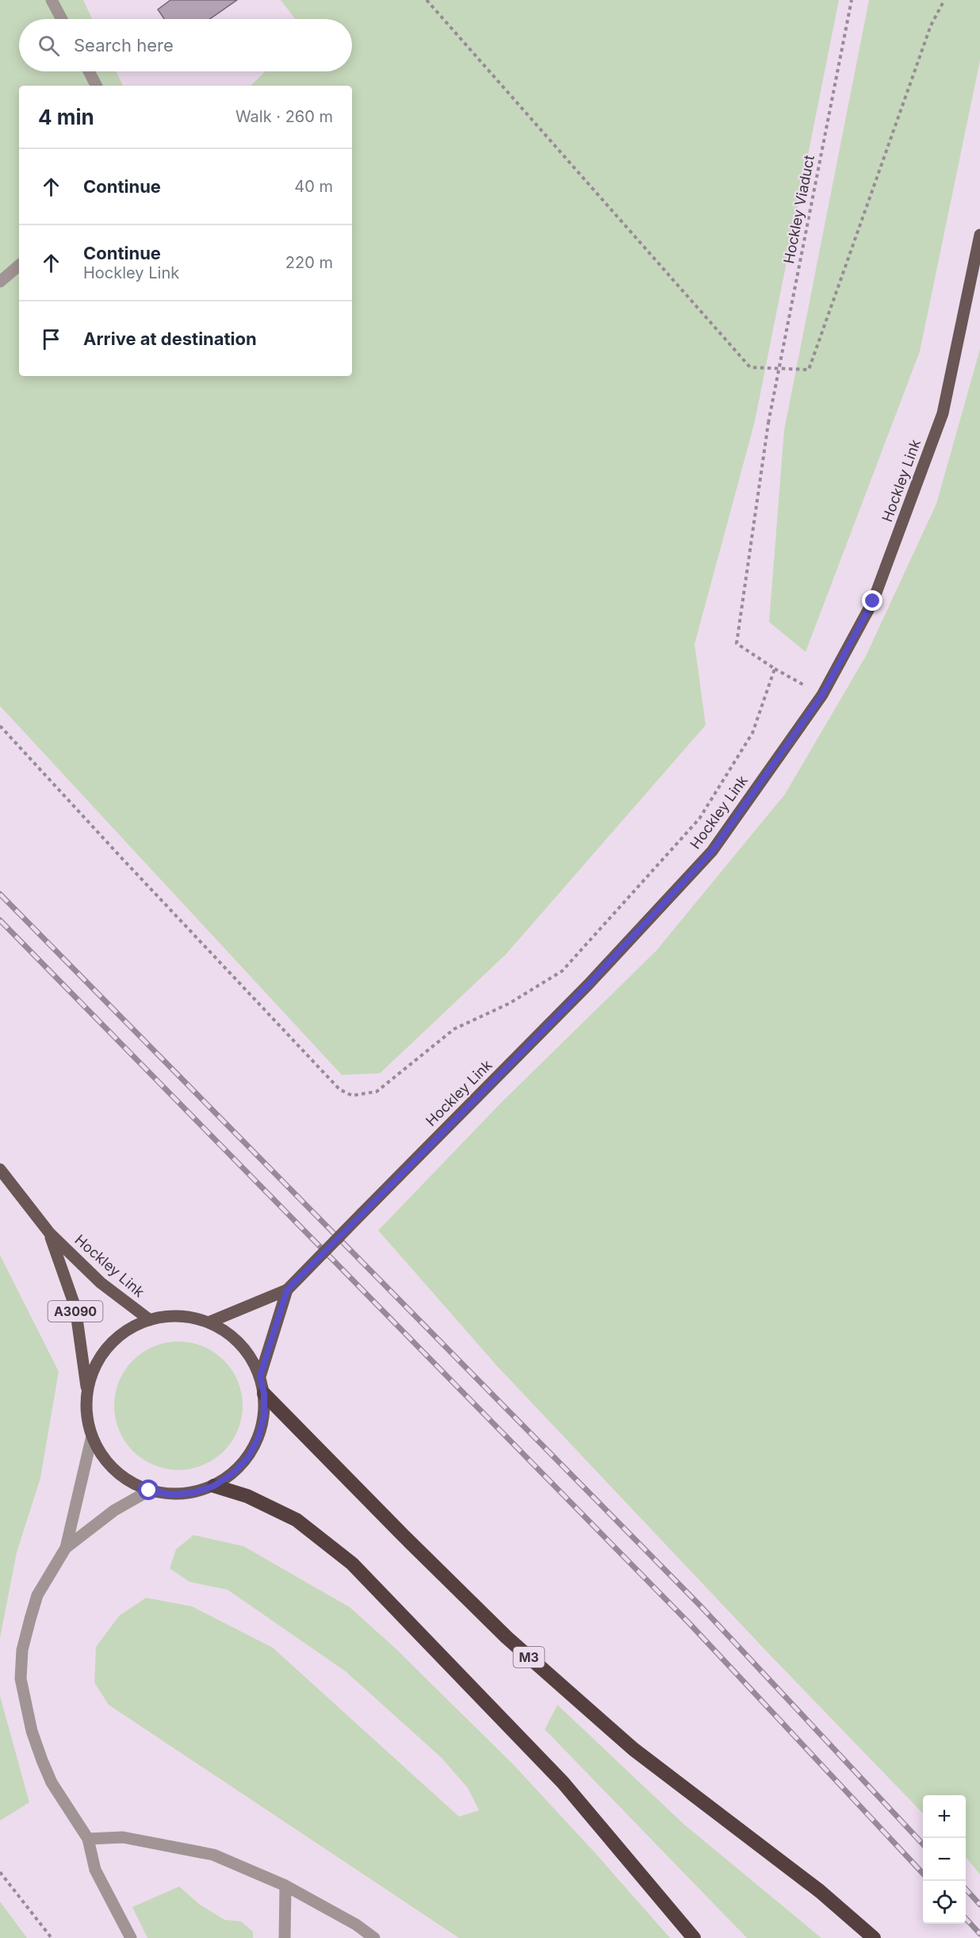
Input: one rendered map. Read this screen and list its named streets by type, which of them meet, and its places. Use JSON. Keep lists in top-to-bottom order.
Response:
{
  "streets": {
    "highway": ["M3"],
    "main road": ["Hockley Link", "A3090"],
    "path": ["Hockley Viaduct"]
  },
  "page": {
    "search": "Search here",
    "heading": ["4 min", "Walk · 260 m"],
    "list": [
      ["Continue", "40 m"],
      ["Continue", "Hockley Link", "220 m"],
      "Arrive at destination"
    ],
    "map_buttons": ["+", "−"]
  }
}
